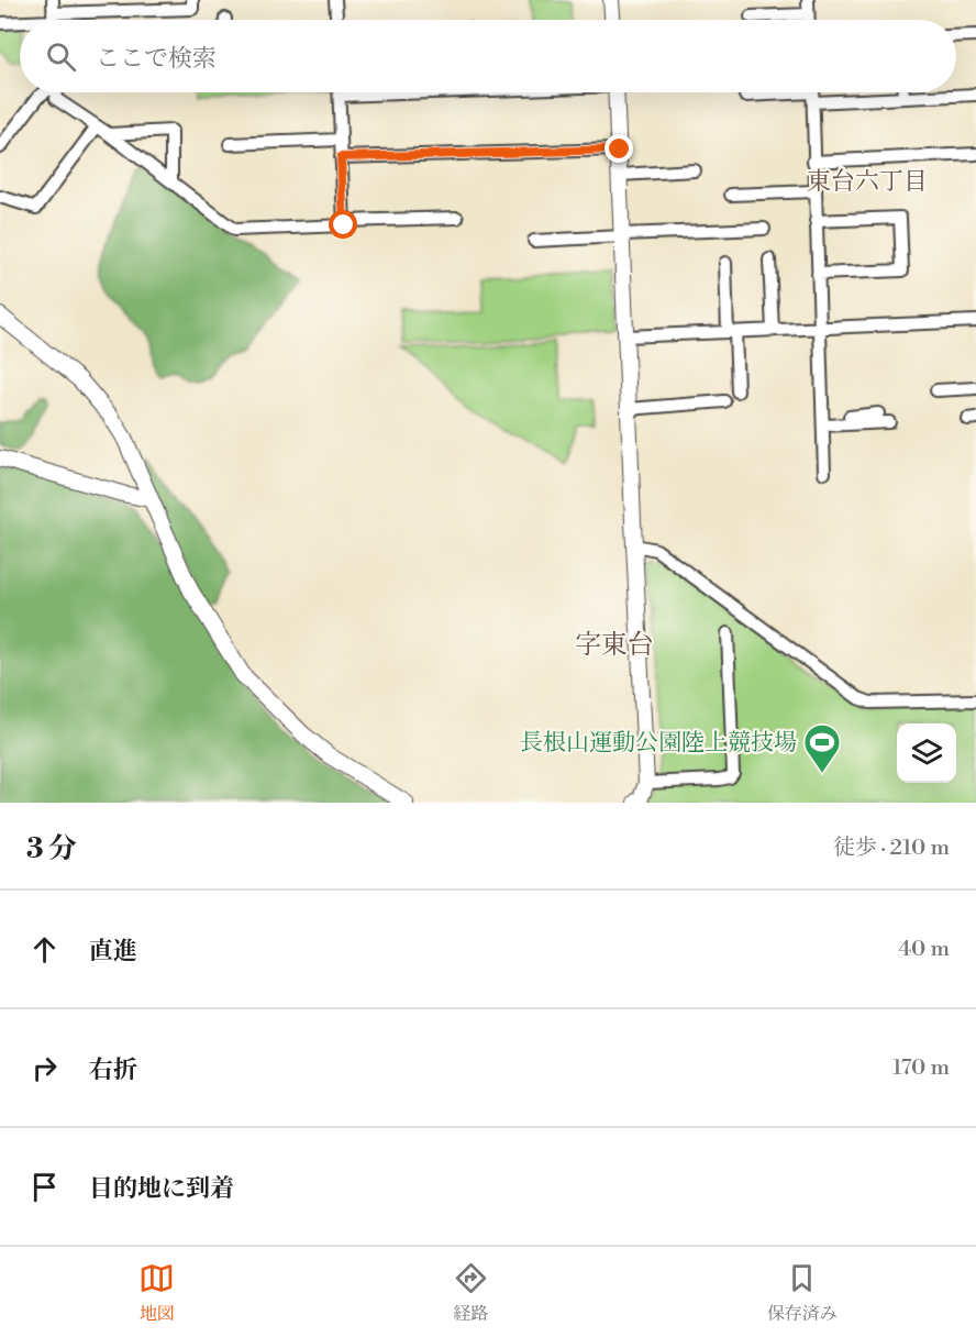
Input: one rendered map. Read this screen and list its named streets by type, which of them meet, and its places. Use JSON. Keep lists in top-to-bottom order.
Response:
{
  "districts": ["東台六丁目", "字東台"],
  "places": {
    "sports": ["長根山運動公園陸上競技場"]
  },
  "page": {
    "search": "ここで検索",
    "heading": ["3 分", "徒歩 · 210 m"],
    "list": [
      ["直進", "40 m"],
      ["右折", "170 m"],
      "目的地に到着"
    ],
    "nav": ["地図", "経路", "保存済み"]
  }
}
